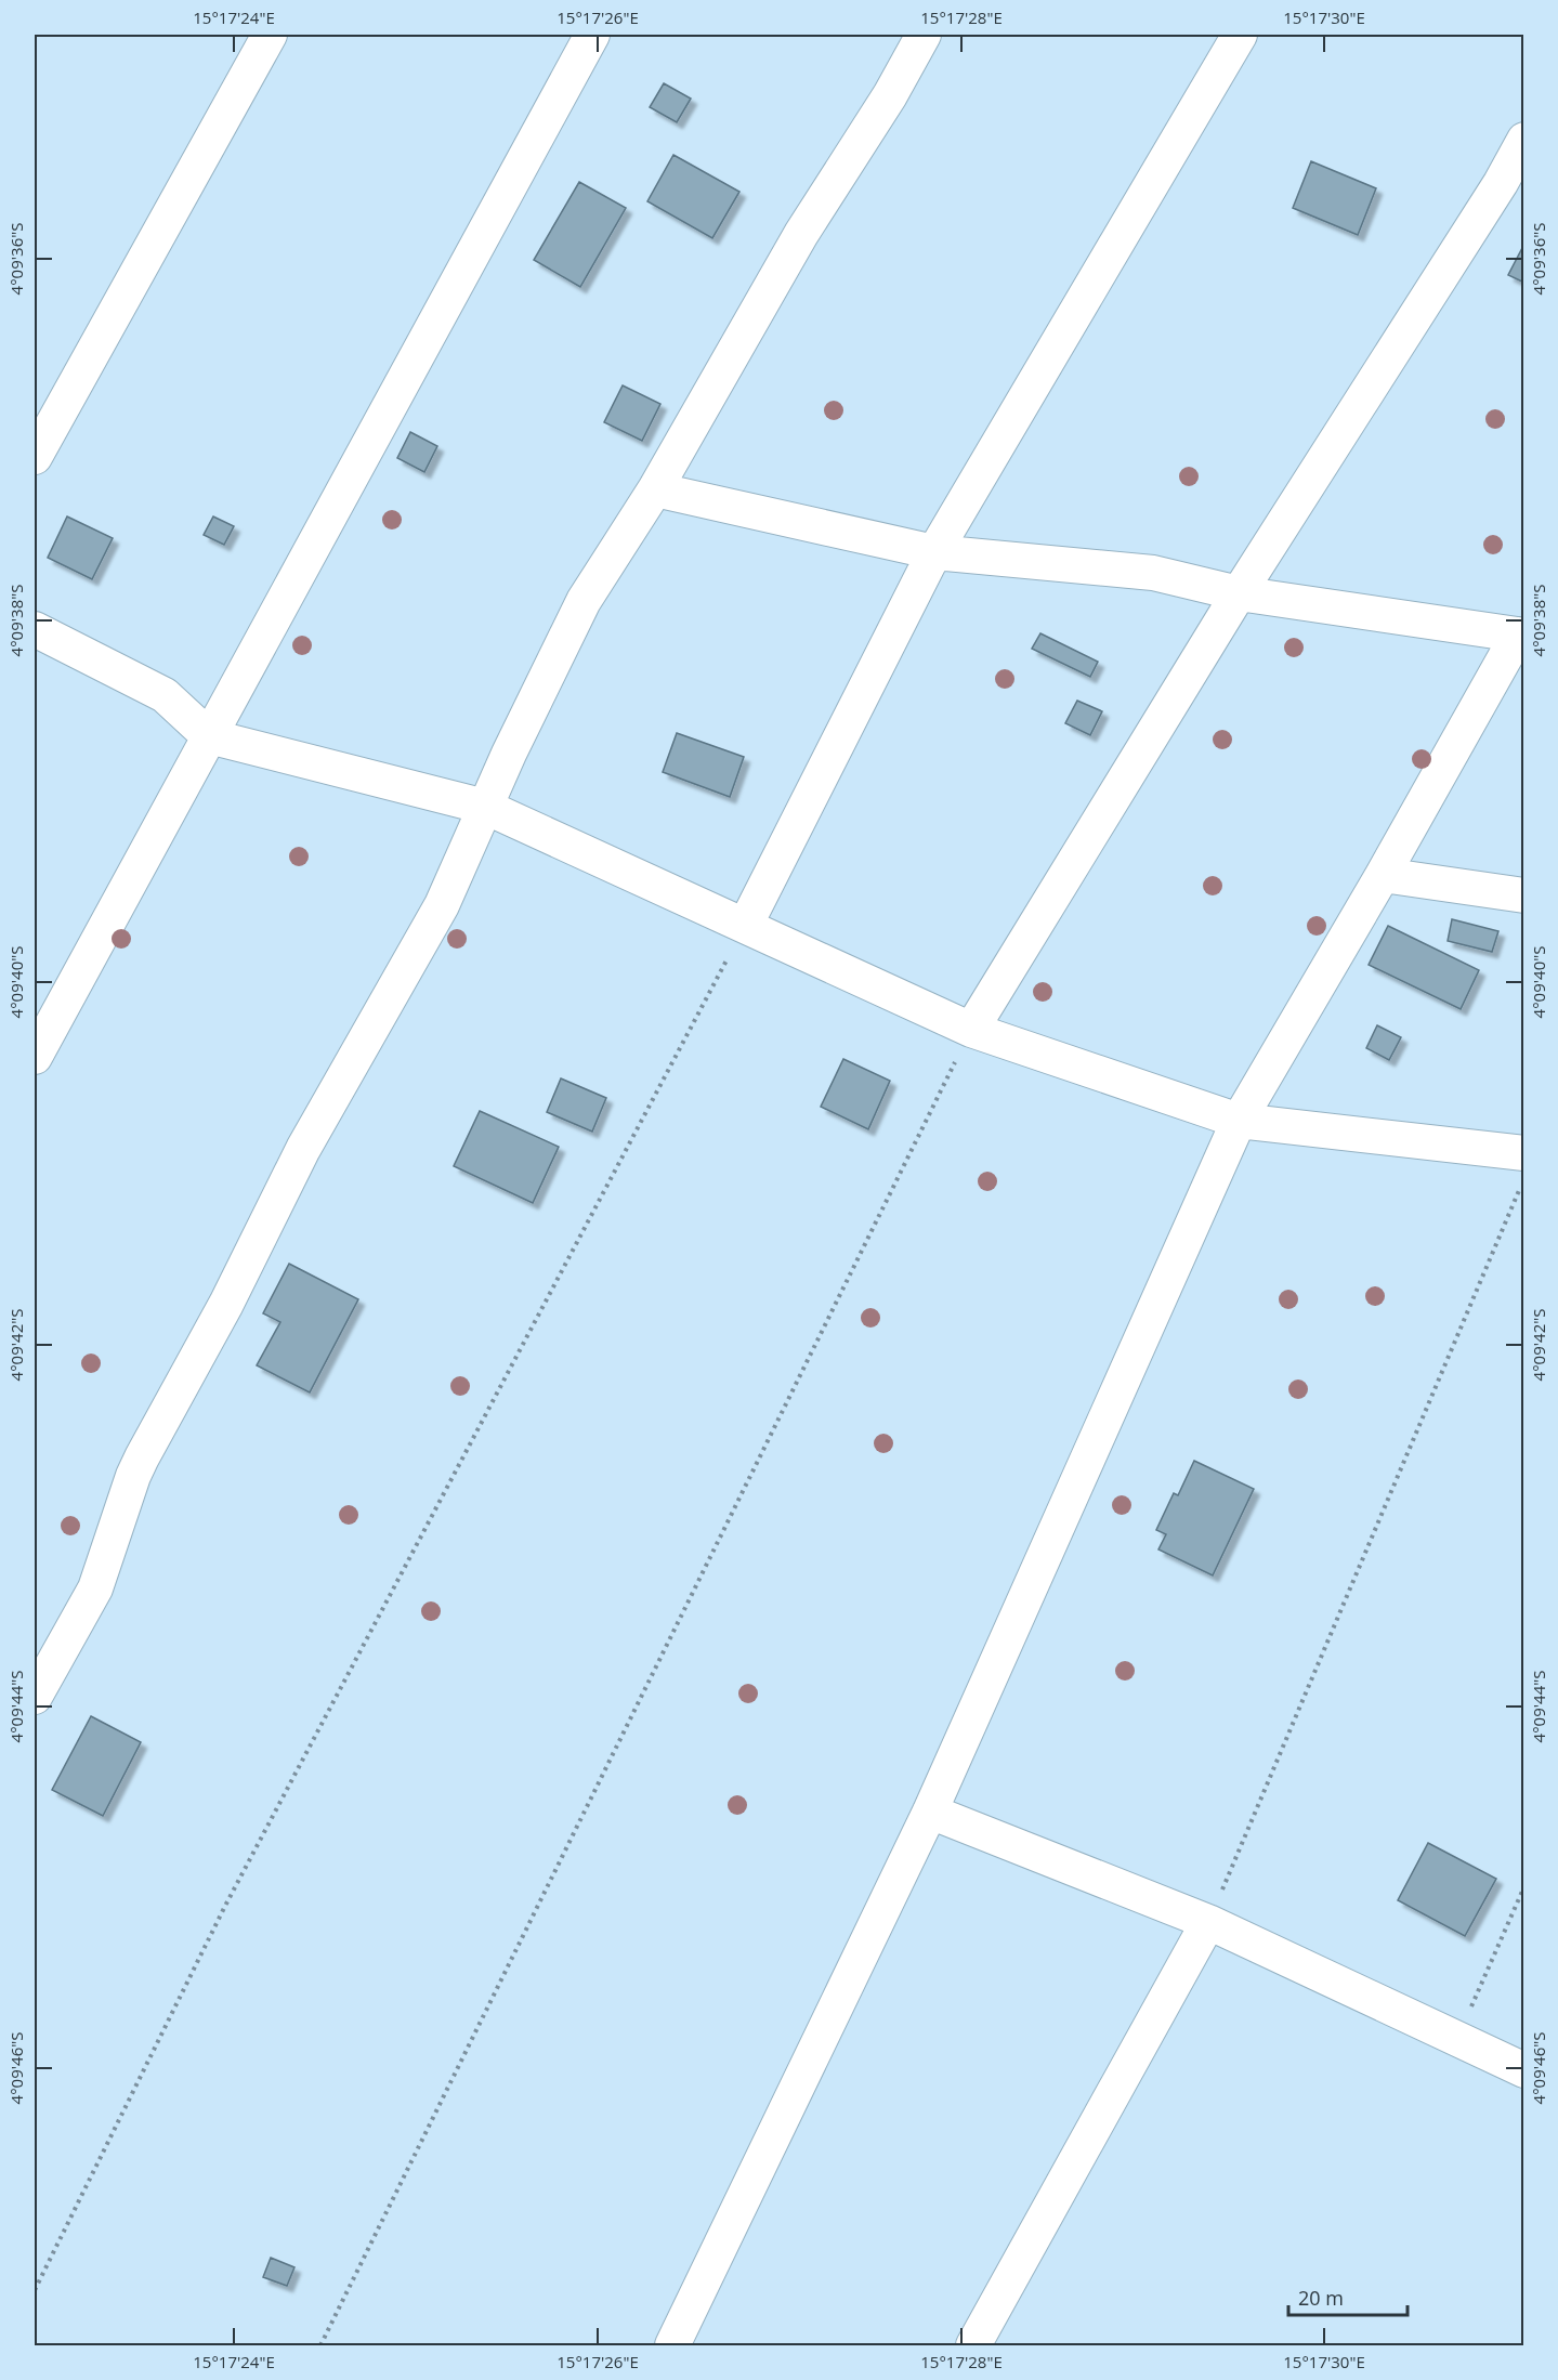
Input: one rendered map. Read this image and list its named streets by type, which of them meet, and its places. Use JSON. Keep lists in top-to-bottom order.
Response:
{
  "scale_bar": "20 m",
  "coordinates": [
    "15°17'24\"E",
    "15°17'26\"E",
    "15°17'28\"E",
    "15°17'30\"E",
    "4°09'36\"S",
    "4°09'38\"S",
    "4°09'40\"S",
    "4°09'42\"S",
    "4°09'44\"S",
    "4°09'46\"S"
  ]
}
